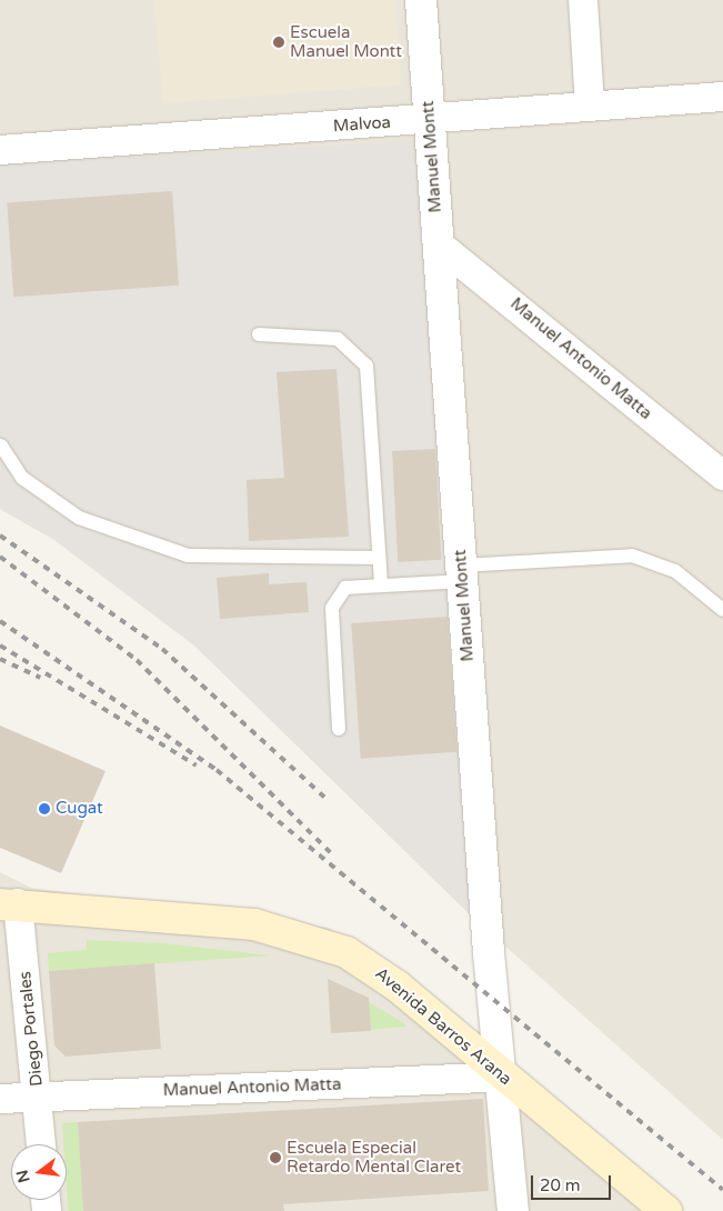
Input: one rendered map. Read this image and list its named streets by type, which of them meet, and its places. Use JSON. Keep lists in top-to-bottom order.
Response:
{
  "streets": {
    "main road": ["Avenida Barros Arana"],
    "street": [
      "Malvoa",
      "Manuel Montt",
      "Manuel Antonio Matta",
      "Diego Portales"
    ]
  },
  "crossings": [
    ["Malvoa", "Manuel Montt"],
    ["Manuel Montt", "Manuel Antonio Matta"],
    ["Manuel Montt", "Avenida Barros Arana"],
    ["Manuel Antonio Matta", "Avenida Barros Arana"],
    ["Manuel Antonio Matta", "Diego Portales"],
    ["Avenida Barros Arana", "Diego Portales"]
  ],
  "places": ["Escuela Manuel Montt", "Cugat", "Escuela Especial Retardo Mental Claret"],
  "scale_bar": "20 m",
  "north": "left"
}
